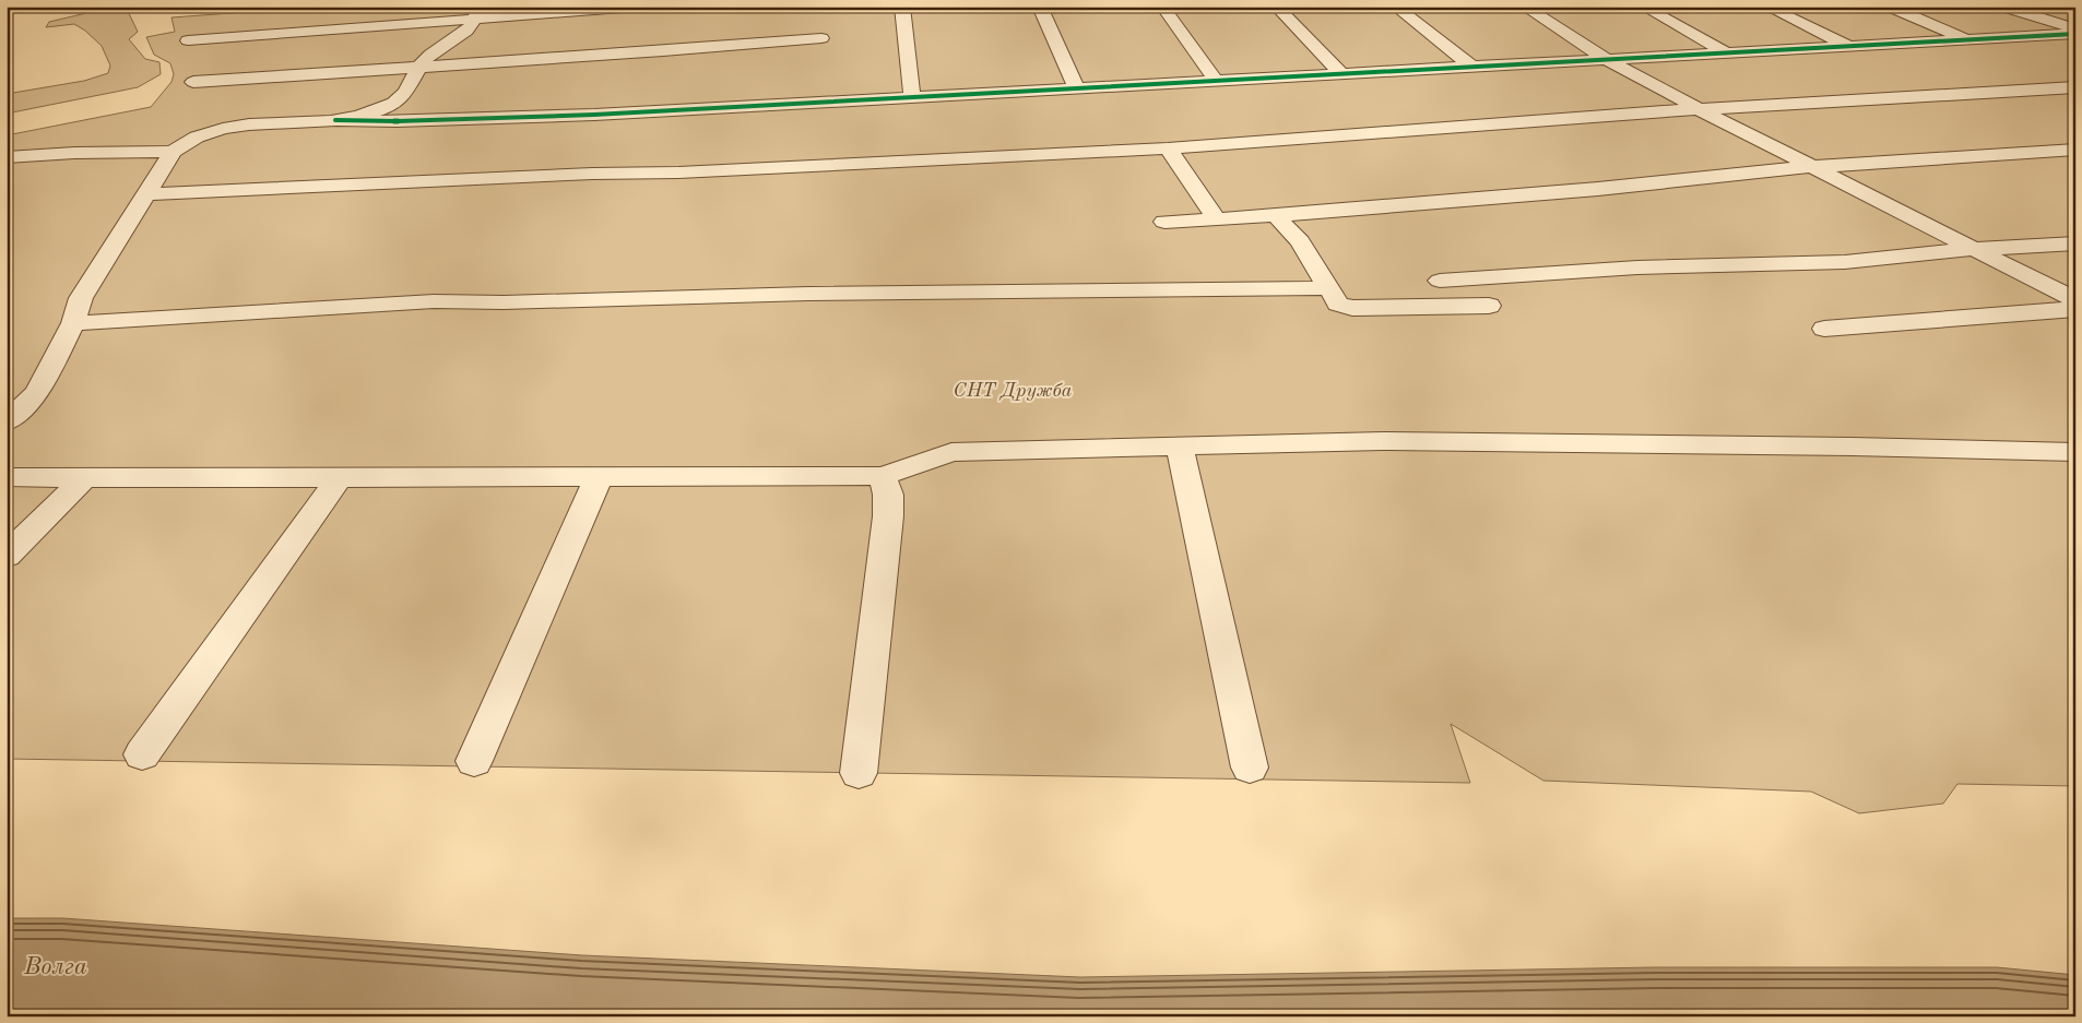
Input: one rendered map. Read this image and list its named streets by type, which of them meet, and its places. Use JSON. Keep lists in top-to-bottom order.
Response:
{
  "water": ["Волга"],
  "parks": ["СНТ Дружба"]
}
